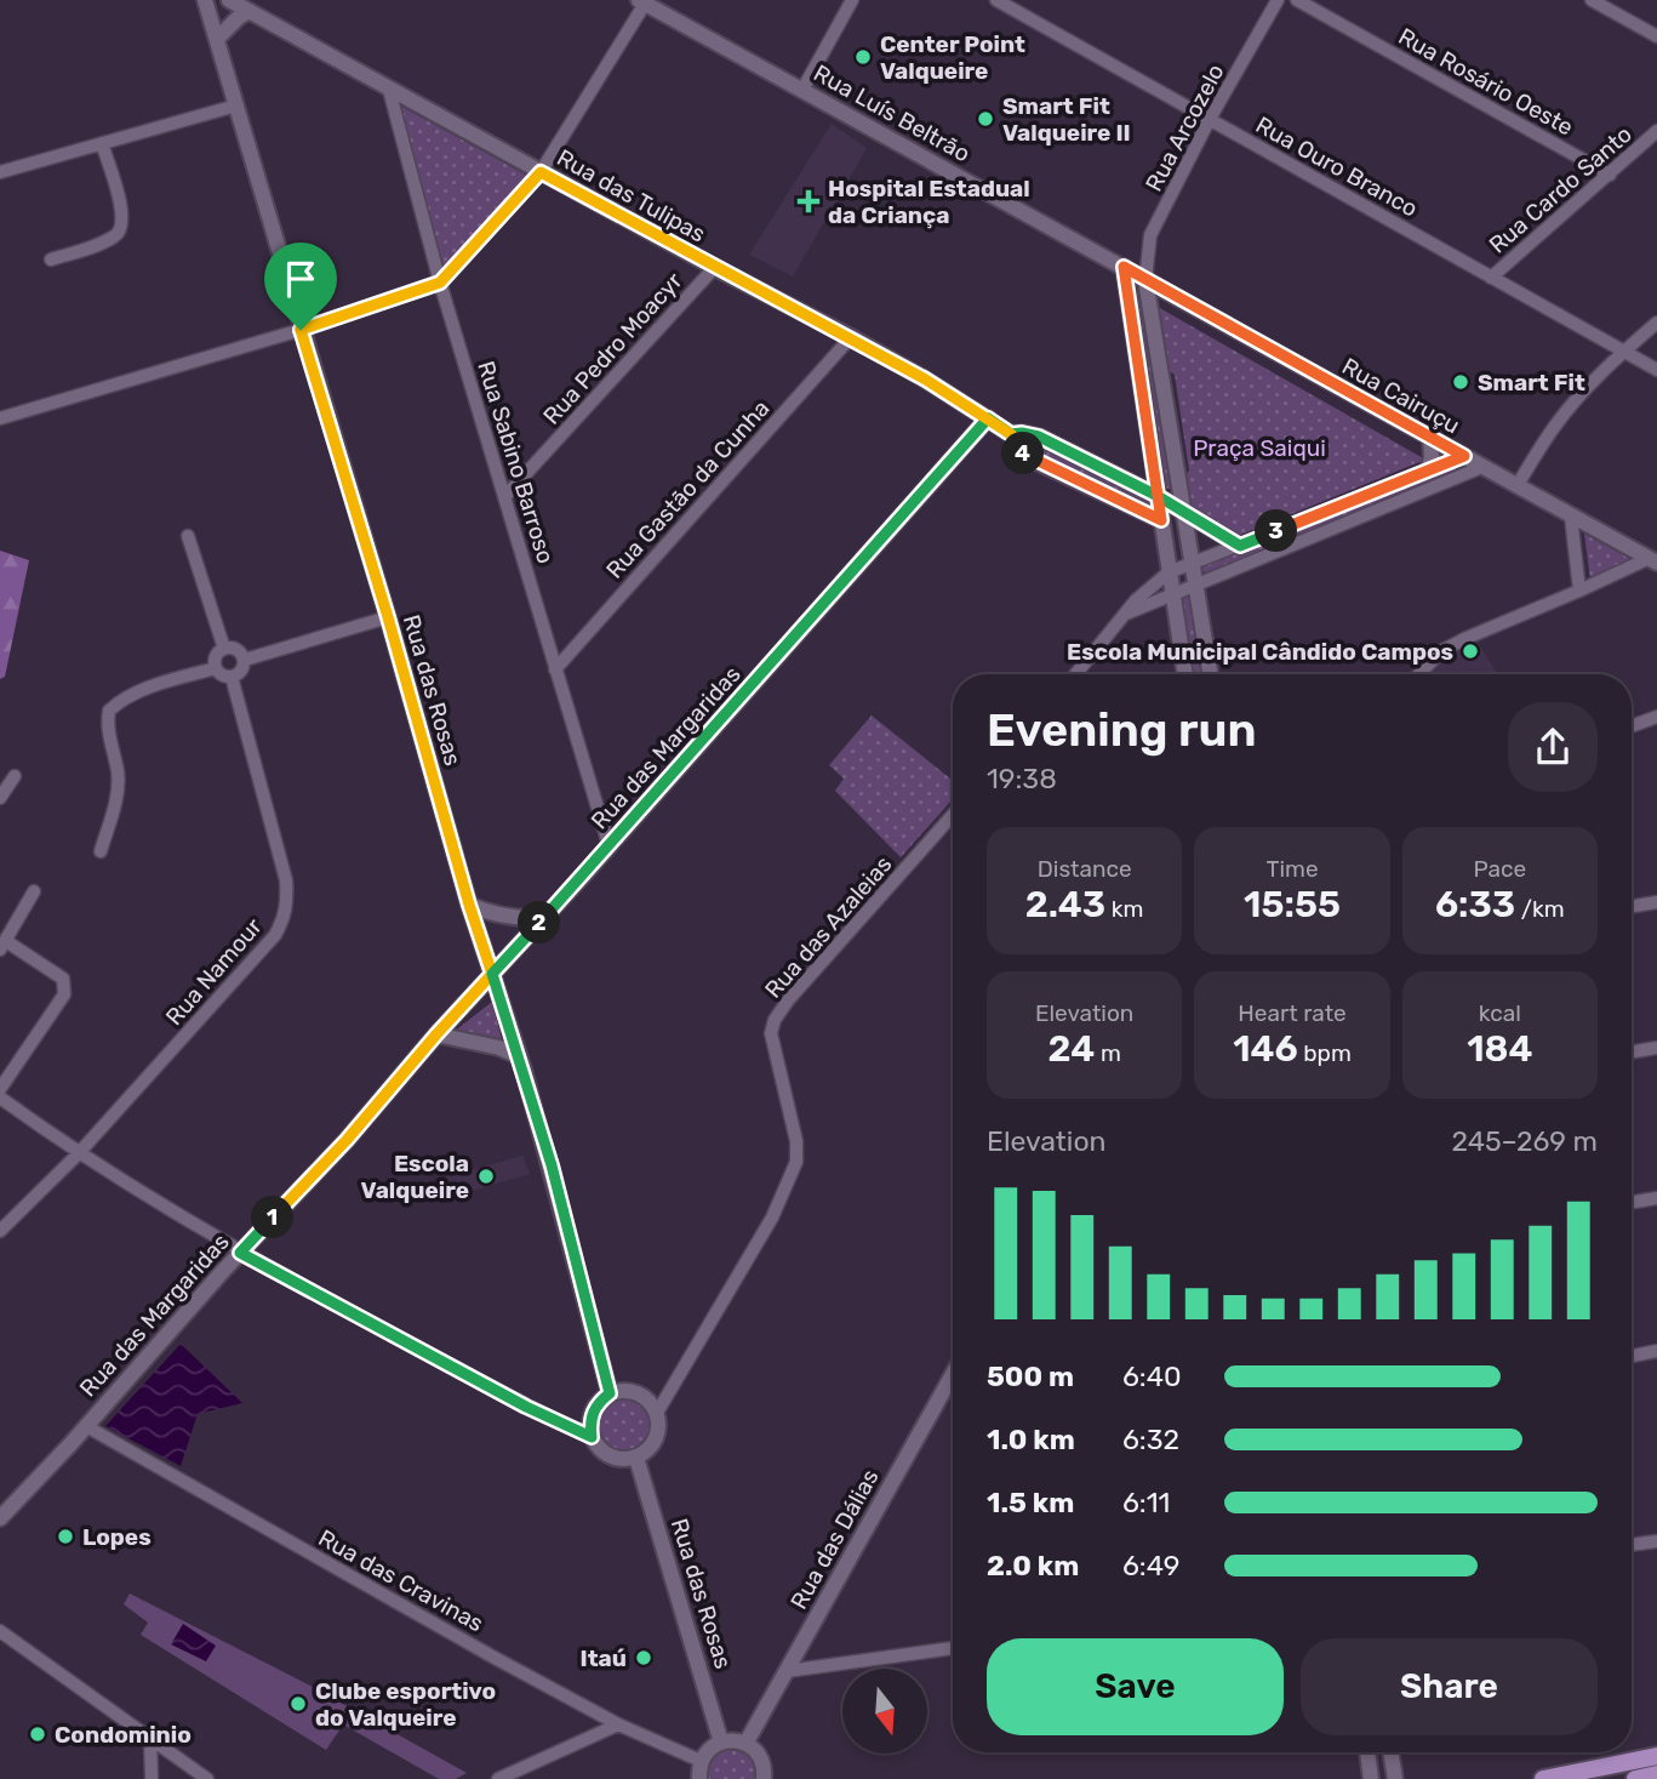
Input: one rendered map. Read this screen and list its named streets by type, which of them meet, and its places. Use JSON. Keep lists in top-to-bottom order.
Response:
{
  "streets": {
    "street": [
      "Rua Rosário Oeste",
      "Rua Luís Beltrão",
      "Rua Arcozelo",
      "Rua Ouro Branco",
      "Rua Cardo Santo",
      "Rua das Tulipas",
      "Rua Pedro Moacyr",
      "Rua Cairuçu",
      "Rua Sabino Barroso",
      "Rua Gastão da Cunha",
      "Rua das Rosas",
      "Rua das Margaridas",
      "Rua das Azaleias",
      "Rua Namour",
      "Rua das Dálias",
      "Rua das Cravinas"
    ]
  },
  "crossings": [
    ["Rua Rosário Oeste", "Rua Cardo Santo"],
    ["Rua Luís Beltrão", "Rua Cairuçu"],
    ["Rua Arcozelo", "Rua Ouro Branco"],
    ["Rua Arcozelo", "Rua Cairuçu"],
    ["Rua Ouro Branco", "Rua Cardo Santo"],
    ["Rua das Tulipas", "Rua Pedro Moacyr"],
    ["Rua das Tulipas", "Rua Sabino Barroso"],
    ["Rua das Tulipas", "Rua Gastão da Cunha"],
    ["Rua das Tulipas", "Rua das Margaridas"],
    ["Rua Pedro Moacyr", "Rua Sabino Barroso"],
    ["Rua Sabino Barroso", "Rua Gastão da Cunha"],
    ["Rua Sabino Barroso", "Rua das Margaridas"],
    ["Rua das Rosas", "Rua das Margaridas"],
    ["Rua das Rosas", "Rua das Azaleias"],
    ["Rua das Margaridas", "Rua das Cravinas"]
  ],
  "parks": ["Praça Saiqui"],
  "places": {
    "other": [
      "Center Point Valqueire",
      "Smart Fit Valqueire II",
      "Smart Fit",
      "Escola Municipal Cândido Campos",
      "Escola Valqueire",
      "Lopes",
      "Itaú",
      "Clube esportivo do Valqueire",
      "Condominio"
    ],
    "health": ["Hospital Estadual da Criança"]
  },
  "north": "bottom",
  "page": {
    "pins": [
      "4",
      "3",
      "2",
      "1"
    ],
    "heading": ["Evening run", "19:38"],
    "stats": [
      ["Distance", "2.43 km"],
      ["Time", "15:55"],
      ["Pace", "6:33 /km"],
      ["Elevation", "24 m"],
      ["Heart rate", "146 bpm"],
      ["kcal", "184"]
    ],
    "chart": ["Elevation", "245–269 m"],
    "list": [
      {
        "name": "500 m",
        "note": "6:40"
      },
      {
        "name": "1.0 km",
        "note": "6:32"
      },
      {
        "name": "1.5 km",
        "note": "6:11"
      },
      {
        "name": "2.0 km",
        "note": "6:49"
      }
    ],
    "buttons": ["Save", "Share"]
  }
}
